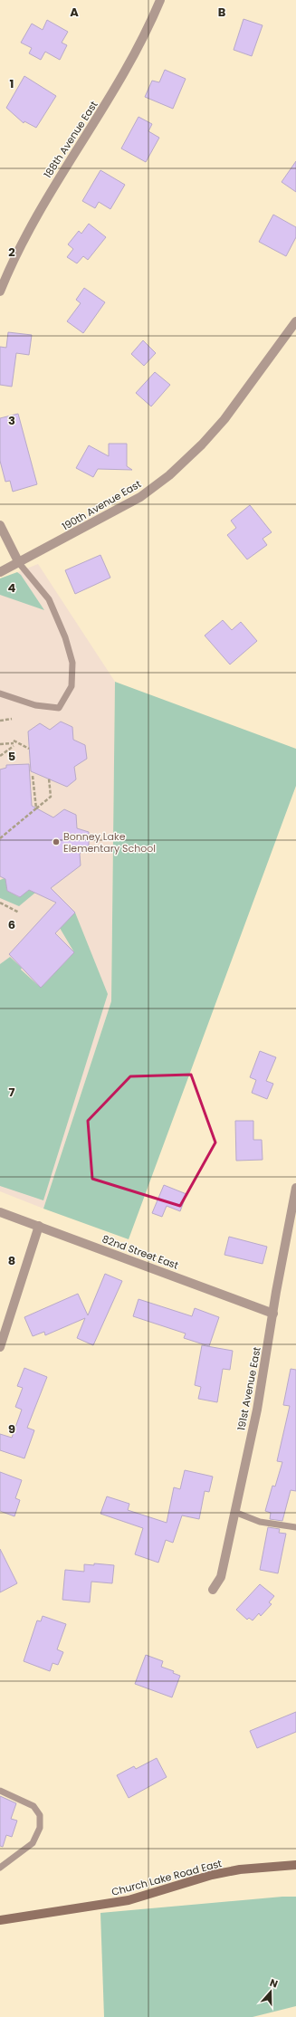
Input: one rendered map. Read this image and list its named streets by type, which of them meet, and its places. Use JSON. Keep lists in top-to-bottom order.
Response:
{
  "streets": {
    "street": [
      "188th Avenue East",
      "190th Avenue East",
      "82nd Street East",
      "191st Avenue East",
      "Church Lake Road East"
    ]
  },
  "crossings": [
    ["82nd Street East", "191st Avenue East"]
  ],
  "places": ["Bonney Lake Elementary School"],
  "north": "top",
  "grid": {
    "columns": ["A", "B"],
    "rows": [
      "1",
      "2",
      "3",
      "4",
      "5",
      "6",
      "7",
      "8",
      "9"
    ]
  }
}
